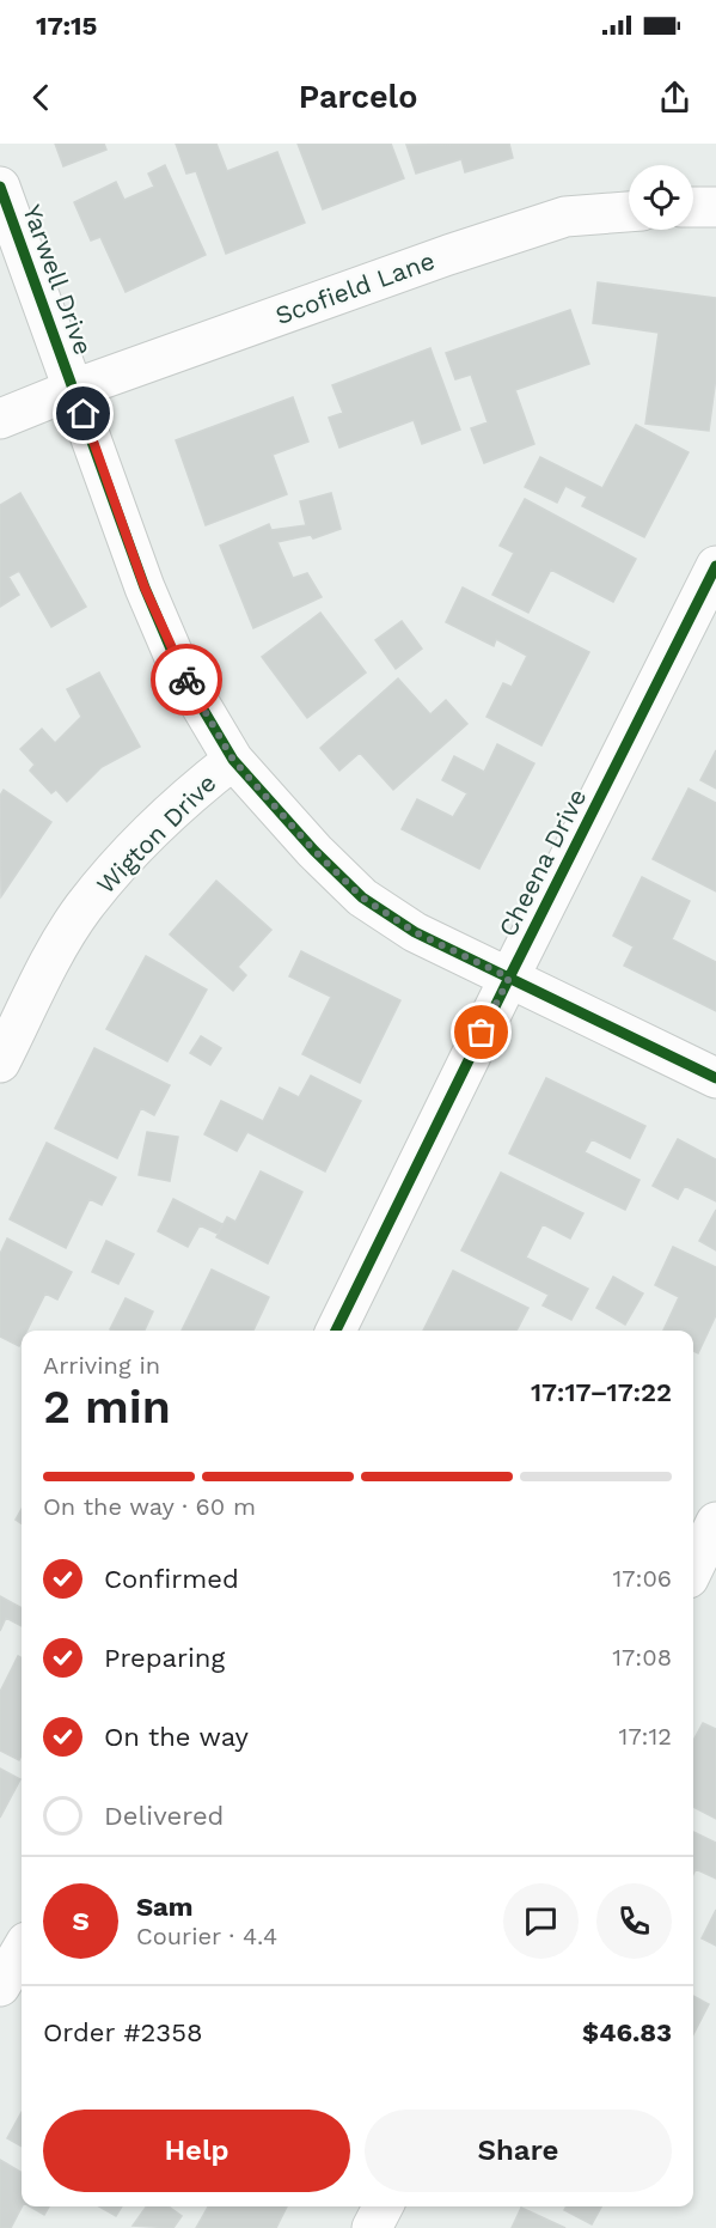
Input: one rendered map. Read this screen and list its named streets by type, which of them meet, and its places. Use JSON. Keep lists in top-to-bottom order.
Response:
{
  "streets": {
    "street": [
      "Yarwell Drive",
      "Scofield Lane",
      "Wigton Drive",
      "Cheena Drive"
    ]
  },
  "crossings": [
    ["Yarwell Drive", "Scofield Lane"]
  ],
  "page": {
    "status": "17:15",
    "header": "Parcelo",
    "heading": ["2 min", "Arriving in", "17:17–17:22"],
    "panel": [
      "Sam",
      "Courier · 4.4",
      "Order #2358",
      "$46.83"
    ],
    "bar": "On the way · 60 m",
    "list": [
      ["Confirmed", "17:06"],
      ["Preparing", "17:08"],
      ["On the way", "17:12"],
      "Delivered"
    ],
    "round": "S",
    "buttons": ["Help", "Share"]
  }
}
